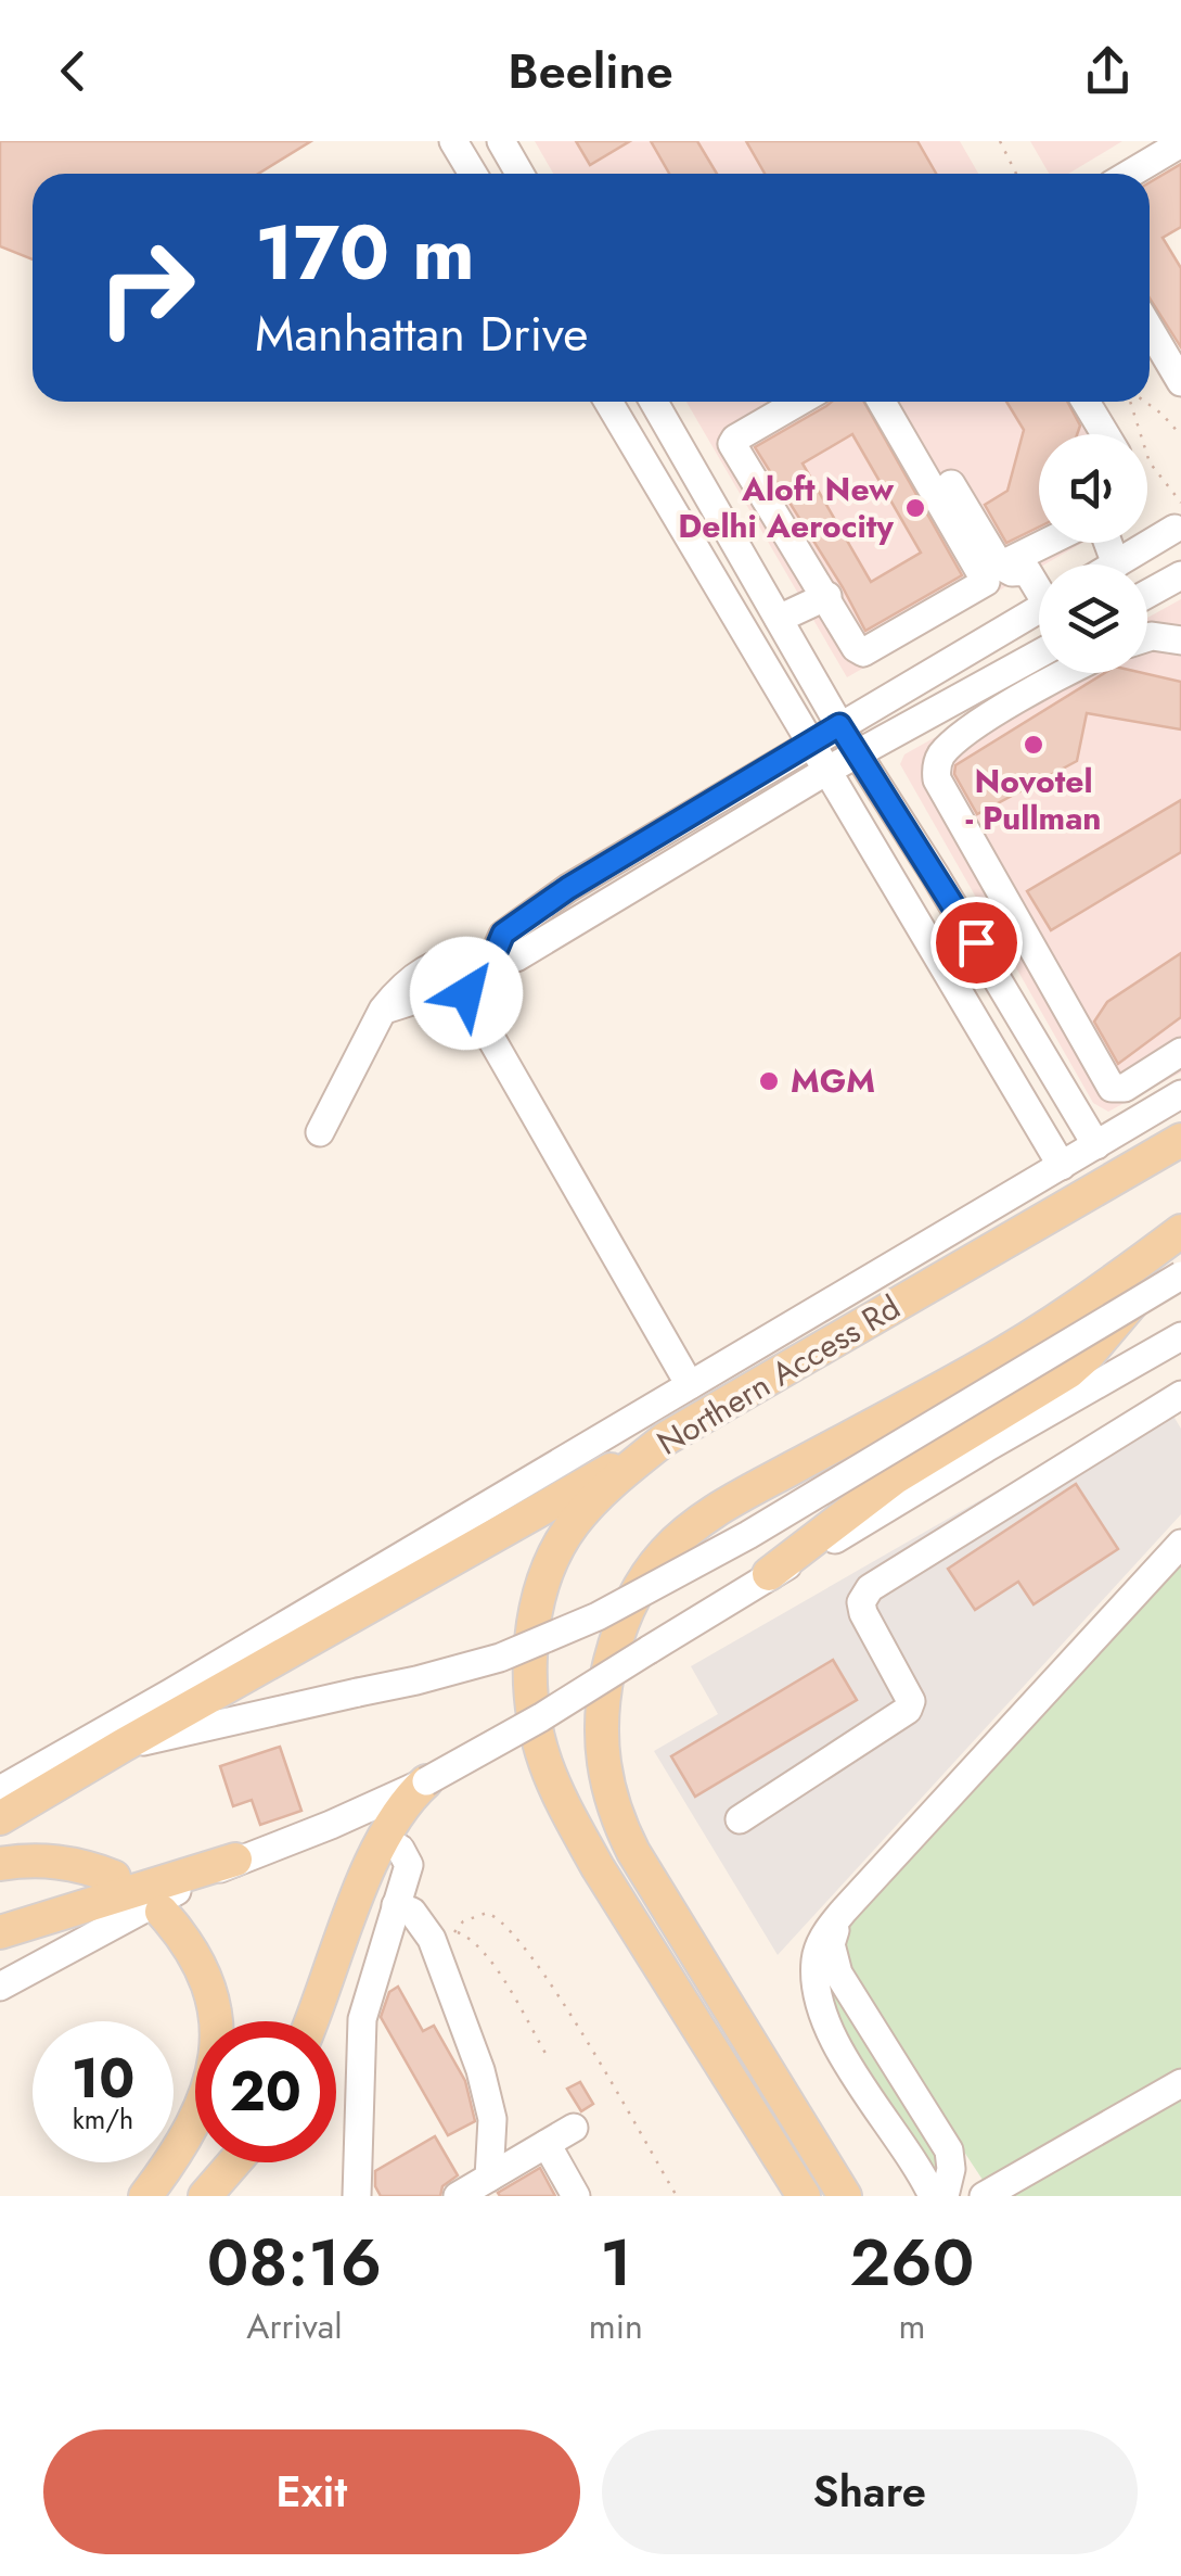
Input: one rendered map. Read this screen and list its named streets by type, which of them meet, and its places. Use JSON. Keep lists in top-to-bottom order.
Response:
{
  "streets": {
    "main road": ["Northern Access Rd"]
  },
  "places": ["Aloft New Delhi Aerocity", "Novotel - Pullman", "MGM"],
  "page": {
    "header": "Beeline",
    "turn": ["170 m", "Manhattan Drive"],
    "speed": "10 km/h",
    "limit": "20",
    "eta": [
      "08:16",
      "Arrival",
      "1",
      "min",
      "260",
      "m"
    ],
    "buttons": ["Exit", "Share"]
  }
}
